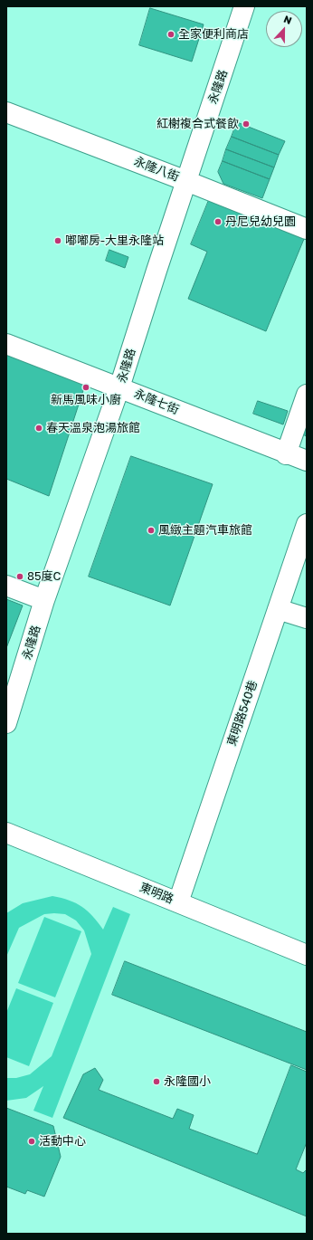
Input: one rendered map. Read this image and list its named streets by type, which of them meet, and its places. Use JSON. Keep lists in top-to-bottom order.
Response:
{
  "streets": {
    "street": [
      "永隆路",
      "永隆八街",
      "永隆七街",
      "東明路540巷",
      "東明路"
    ]
  },
  "crossings": [
    ["永隆路", "永隆八街"],
    ["永隆路", "永隆七街"],
    ["東明路540巷", "東明路"]
  ],
  "places": [
    "全家便利商店",
    "紅榭複合式餐飲",
    "丹尼兒幼兒園",
    "嘟嘟房-大里永隆站",
    "新馬風味小廚",
    "春天溫泉泡湯旅館",
    "風緻主題汽車旅館",
    "85度C",
    "永隆國小",
    "活動中心"
  ],
  "north": "top"
}
